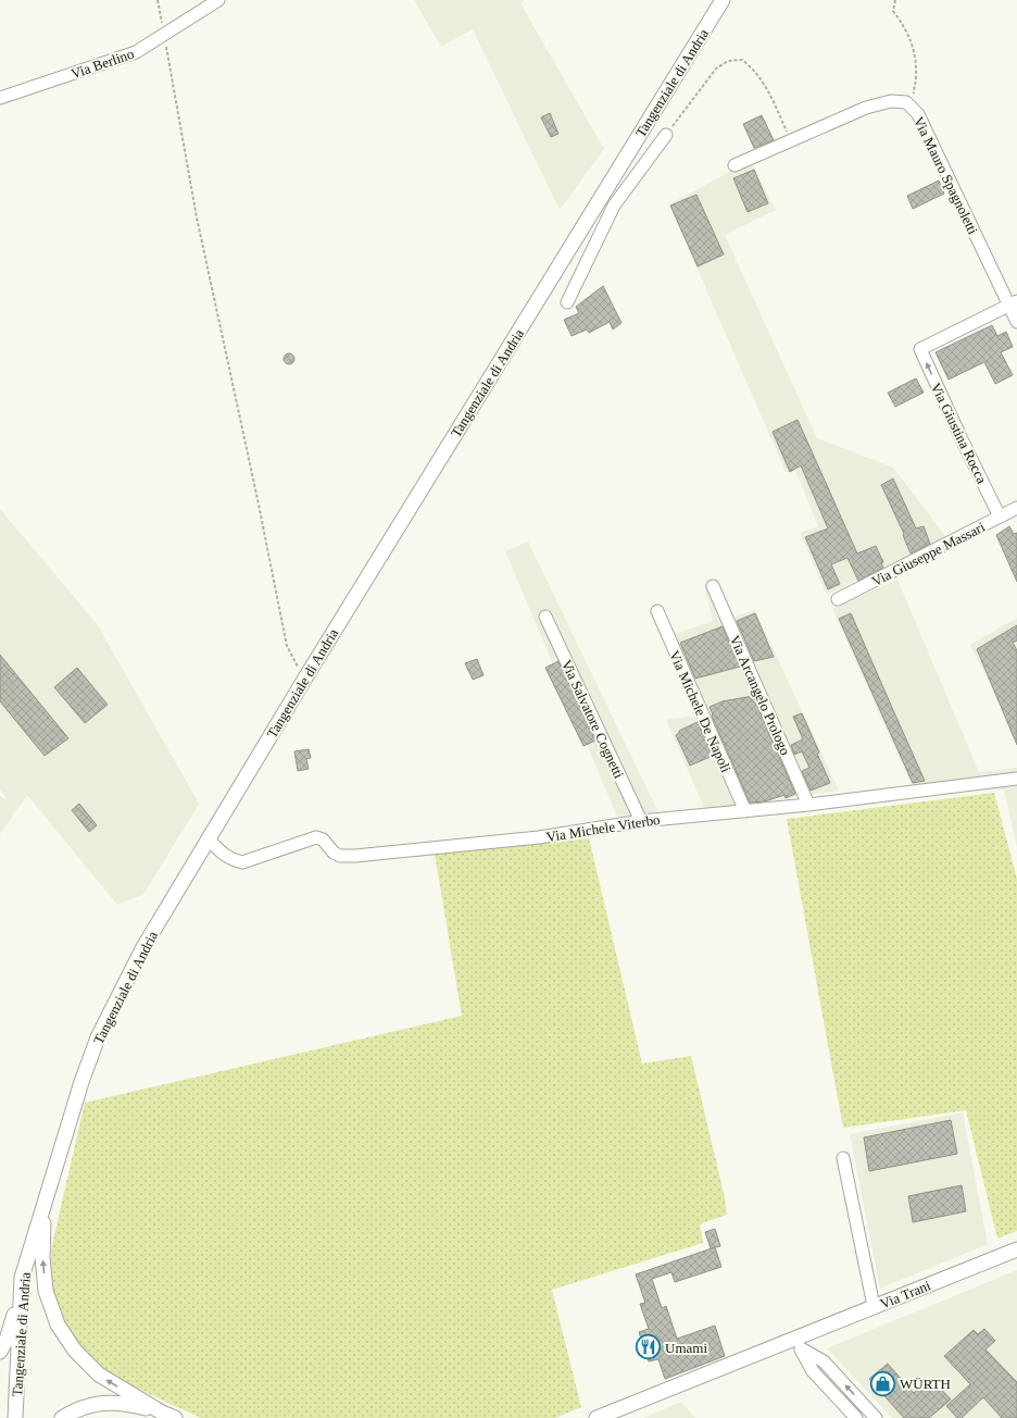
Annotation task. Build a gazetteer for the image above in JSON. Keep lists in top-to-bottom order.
{
  "streets": {
    "main road": ["Tangenziale di Andria", "Via Trani"],
    "street": [
      "Via Berlino",
      "Via Mauro Spagnoletti",
      "Via Giustina Rocca",
      "Via Giuseppe Massari",
      "Via Arcangelo Prologo",
      "Via Michele De Napoli",
      "Via Salvatore Cognetti",
      "Via Michele Viterbo"
    ]
  },
  "crossings": [
    ["Tangenziale di Andria", "Via Michele Viterbo"],
    ["Via Mauro Spagnoletti", "Via Giustina Rocca"],
    ["Via Giustina Rocca", "Via Giuseppe Massari"],
    ["Via Arcangelo Prologo", "Via Michele Viterbo"],
    ["Via Michele De Napoli", "Via Michele Viterbo"],
    ["Via Salvatore Cognetti", "Via Michele Viterbo"]
  ],
  "places": {
    "restaurant": ["Umami"],
    "shop": ["WÜRTH"]
  }
}
